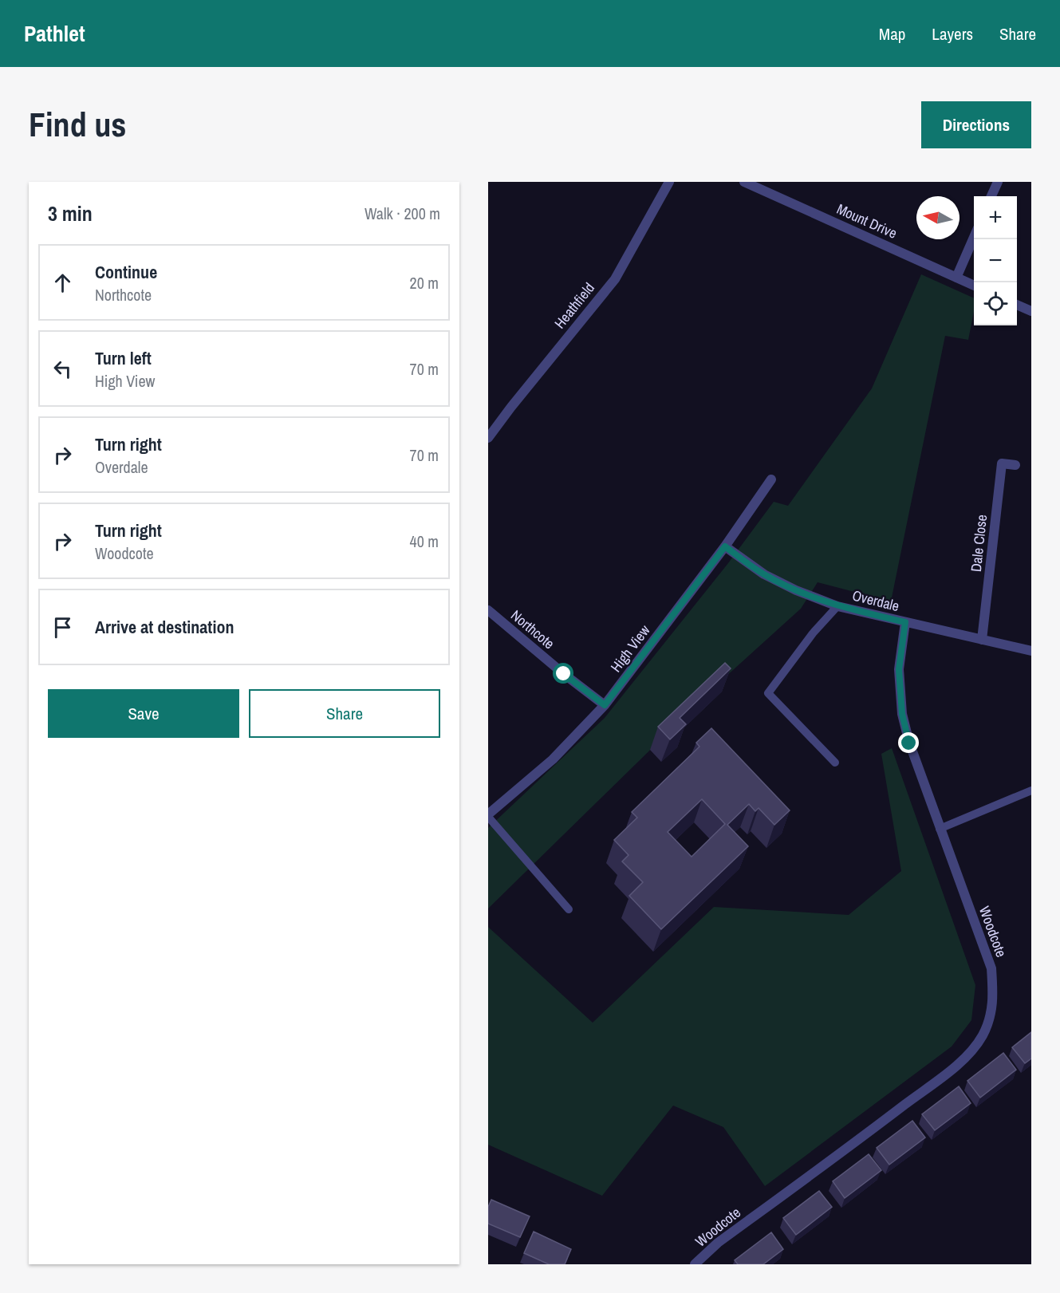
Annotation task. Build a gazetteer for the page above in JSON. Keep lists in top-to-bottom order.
{
  "streets": {
    "street": [
      "Mount Drive",
      "Heathfield",
      "Dale Close",
      "Overdale",
      "Northcote",
      "High View",
      "Woodcote"
    ]
  },
  "crossings": [
    ["Dale Close", "Overdale"],
    ["Overdale", "High View"],
    ["Overdale", "Woodcote"],
    ["Northcote", "High View"]
  ],
  "north": "left",
  "page": {
    "header": "Pathlet",
    "nav": ["Map", "Layers", "Share"],
    "buttons": [
      "Directions",
      ["Save", "Share"]
    ],
    "title": "Find us",
    "heading": ["3 min", "Walk · 200 m"],
    "map_buttons": ["+", "−"],
    "list": [
      ["Continue", "Northcote", "20 m"],
      ["Turn left", "High View", "70 m"],
      ["Turn right", "Overdale", "70 m"],
      ["Turn right", "Woodcote", "40 m"],
      "Arrive at destination"
    ]
  }
}
